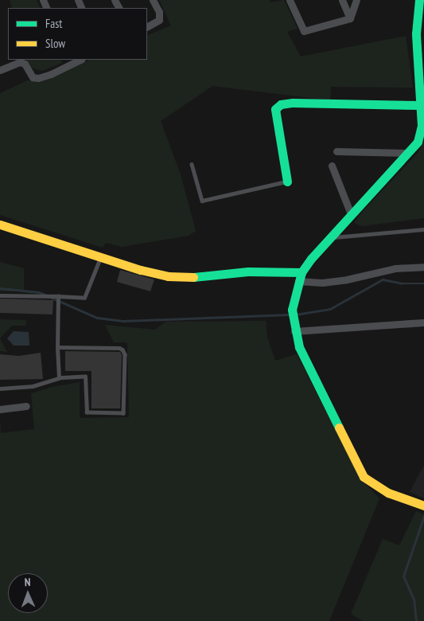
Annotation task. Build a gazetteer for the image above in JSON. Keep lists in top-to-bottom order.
{
  "legend": ["Fast", "Slow"],
  "north": "top"
}
